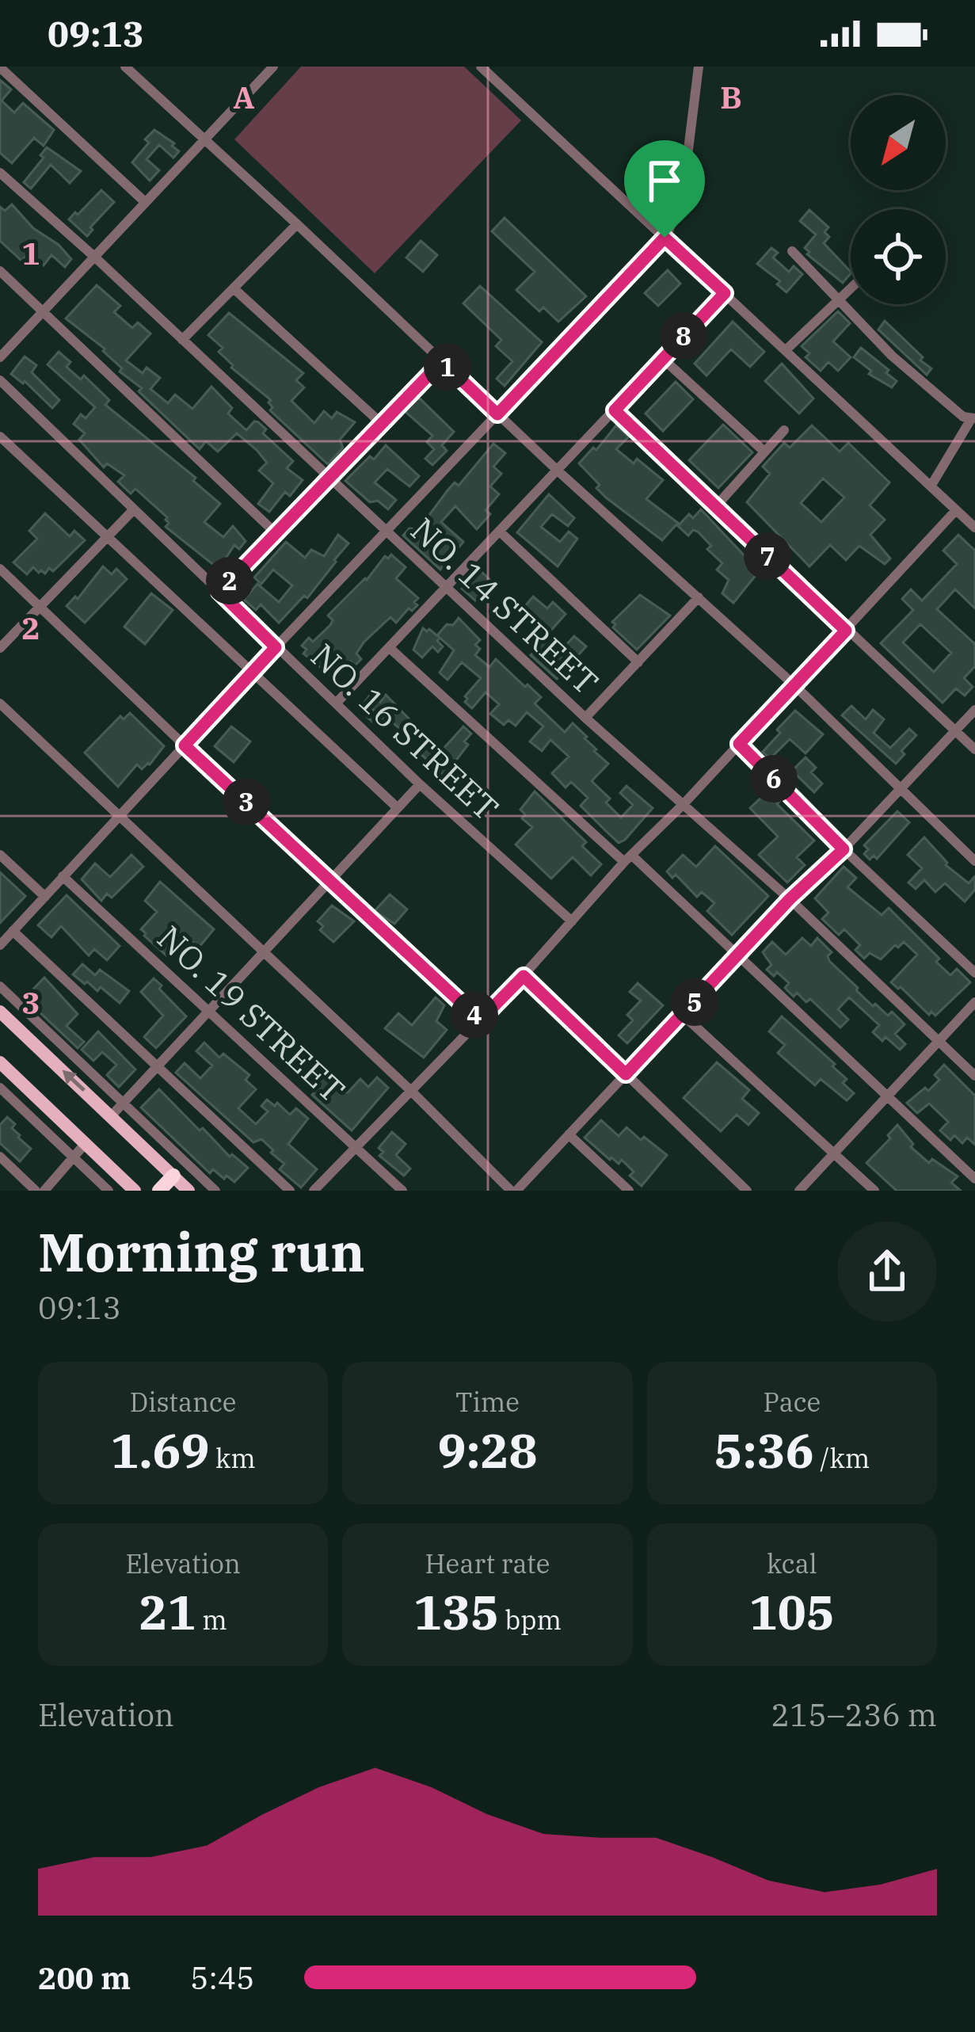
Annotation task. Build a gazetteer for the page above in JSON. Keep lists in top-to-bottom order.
{
  "streets": {
    "street": ["NO. 14 STREET", "NO. 16 STREET", "NO. 19 STREET"]
  },
  "north": "bottom left",
  "page": {
    "status": "09:13",
    "pins": [
      "8",
      "1",
      "7",
      "2",
      "6",
      "3",
      "5",
      "4"
    ],
    "heading": ["Morning run", "09:13"],
    "stats": [
      ["Distance", "1.69 km"],
      ["Time", "9:28"],
      ["Pace", "5:36 /km"],
      ["Elevation", "21 m"],
      ["Heart rate", "135 bpm"],
      ["kcal", "105"]
    ],
    "chart": ["Elevation", "215–236 m"],
    "list": [
      {
        "name": "200 m",
        "note": "5:45"
      }
    ]
  },
  "grid": {
    "columns": ["A", "B"],
    "rows": ["1", "2", "3"]
  }
}
